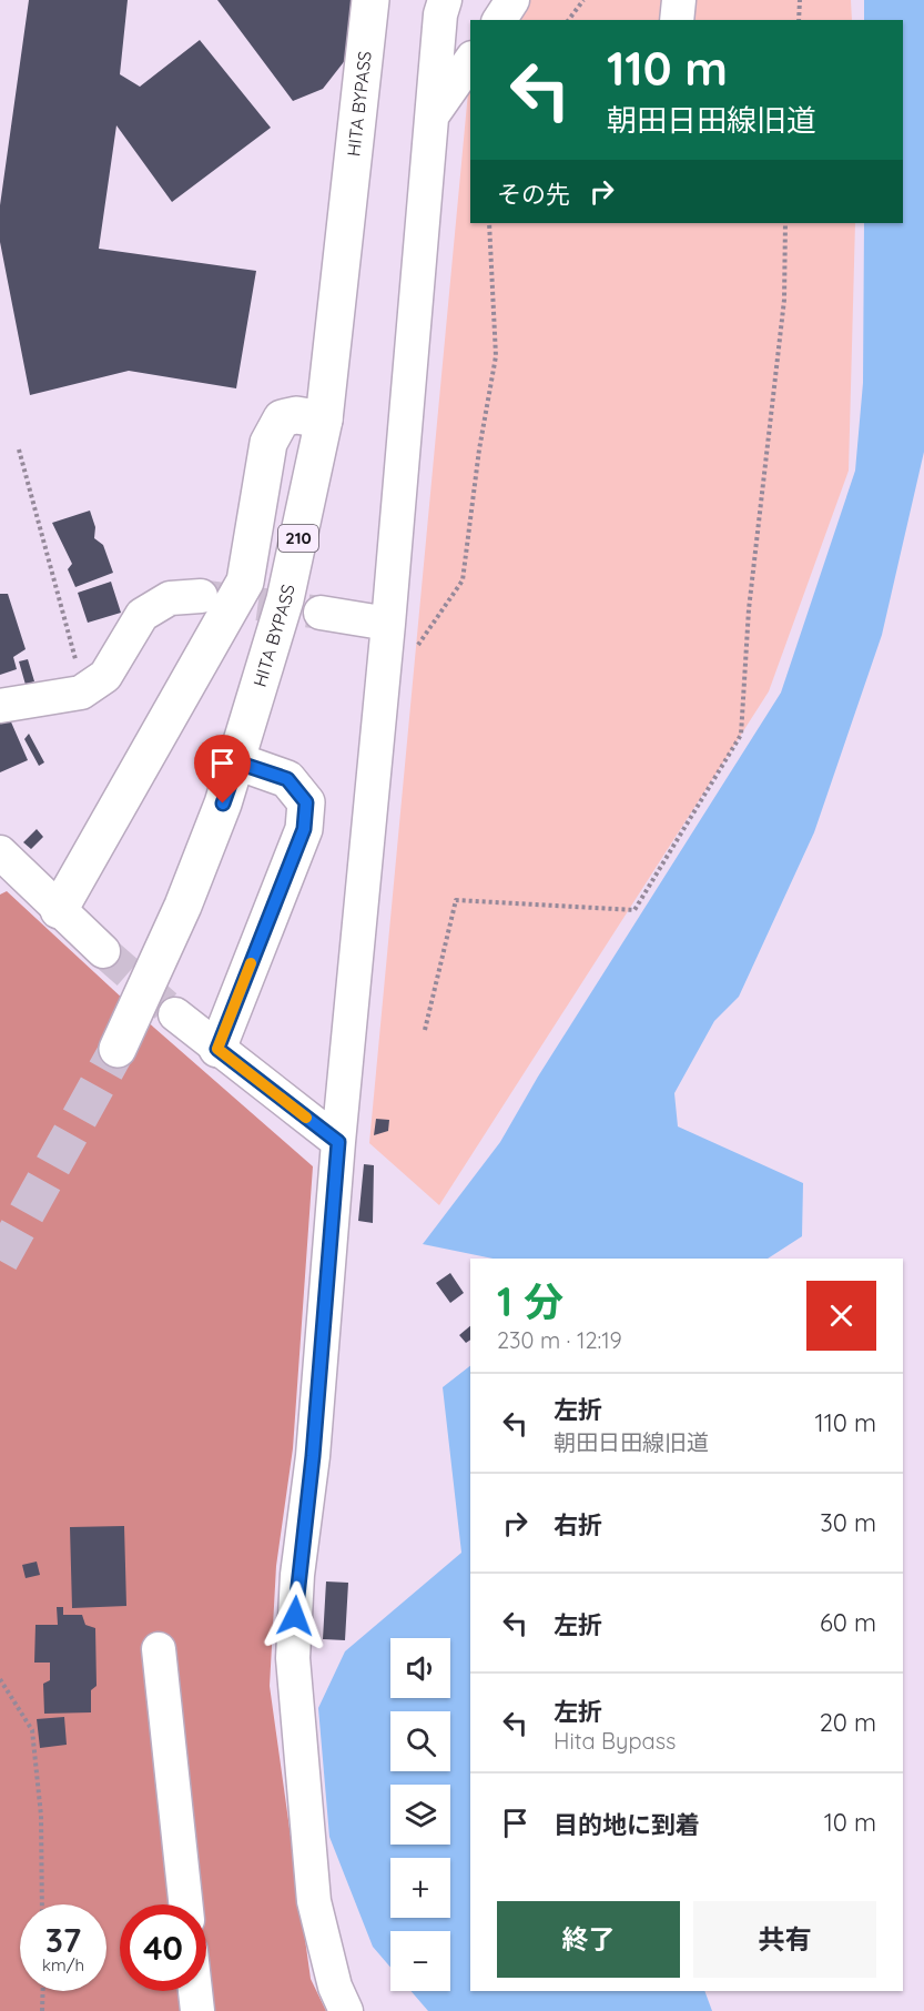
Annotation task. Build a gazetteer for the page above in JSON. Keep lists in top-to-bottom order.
{
  "streets": {
    "highway": ["HITA BYPASS", "210"]
  },
  "page": {
    "turn": ["110 m", "朝田日田線旧道"],
    "then": "その先",
    "heading": ["1 分", "230 m · 12:19"],
    "list": [
      {
        "name": "左折",
        "note": "朝田日田線旧道",
        "value": "110 m"
      },
      {
        "name": "右折",
        "value": "30 m"
      },
      {
        "name": "左折",
        "value": "60 m"
      },
      {
        "name": "左折",
        "note": "Hita Bypass",
        "value": "20 m"
      },
      {
        "name": "目的地に到着",
        "value": "10 m"
      }
    ],
    "map_buttons": ["+", "−"],
    "buttons": ["終了", "共有"],
    "speed": "37 km/h",
    "limit": "40"
  }
}
